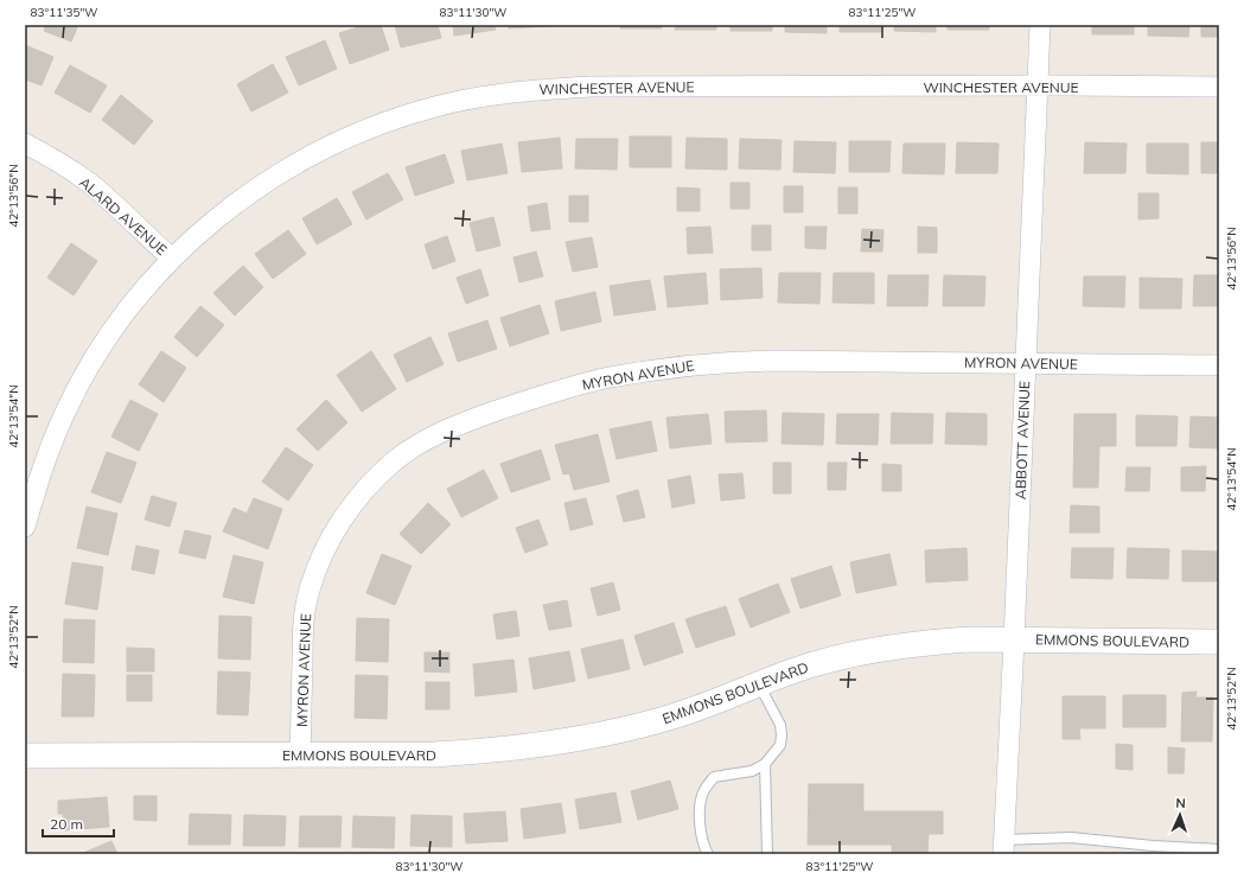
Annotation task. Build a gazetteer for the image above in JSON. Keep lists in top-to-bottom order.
{
  "streets": {
    "street": [
      "WINCHESTER AVENUE",
      "ALARD AVENUE",
      "MYRON AVENUE",
      "ABBOTT AVENUE",
      "EMMONS BOULEVARD"
    ]
  },
  "crossings": [
    ["WINCHESTER AVENUE", "ALARD AVENUE"],
    ["WINCHESTER AVENUE", "ABBOTT AVENUE"],
    ["MYRON AVENUE", "ABBOTT AVENUE"],
    ["MYRON AVENUE", "EMMONS BOULEVARD"],
    ["ABBOTT AVENUE", "EMMONS BOULEVARD"]
  ],
  "scale_bar": "20 m",
  "north": "top",
  "coordinates": [
    "83°11'35\"W",
    "83°11'30\"W",
    "83°11'25\"W",
    "42°13'56\"N",
    "42°13'54\"N",
    "42°13'52\"N"
  ]
}
